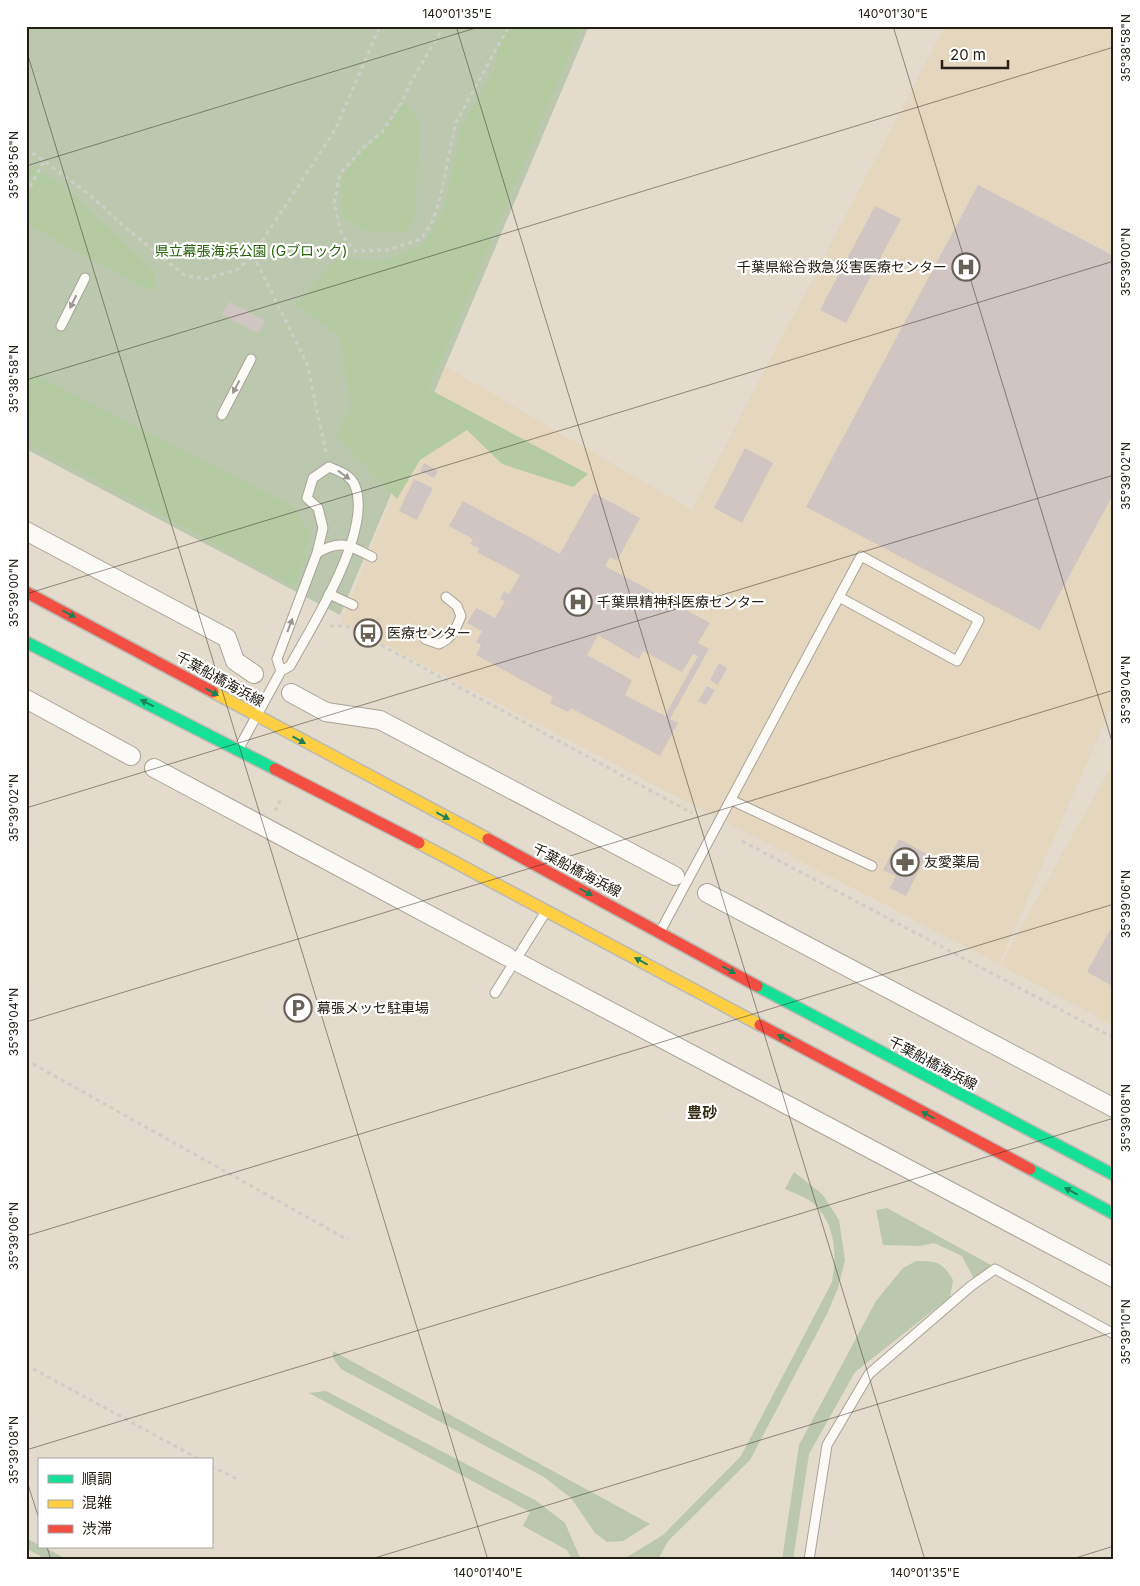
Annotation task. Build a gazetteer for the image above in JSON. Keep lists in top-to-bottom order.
{
  "streets": {
    "main road": ["千葉船橋海浜線"]
  },
  "districts": ["豊砂"],
  "parks": ["県立幕張海浜公園 (Gブロック)"],
  "places": {
    "hospital": ["千葉県総合救急災害医療センター", "千葉県精神科医療センター"],
    "bus stop": ["医療センター"],
    "pharmacy": ["友愛薬局"],
    "parking": ["幕張メッセ駐車場"]
  },
  "legend": ["順調", "混雑", "渋滞"],
  "scale_bar": "20 m",
  "coordinates": [
    "140°01'35\"E",
    "140°01'30\"E",
    "35°38'58\"N",
    "35°38'56\"N",
    "35°39'00\"N",
    "35°39'02\"N",
    "35°39'04\"N",
    "35°39'06\"N",
    "35°39'08\"N",
    "35°39'10\"N",
    "140°01'40\"E"
  ]
}
